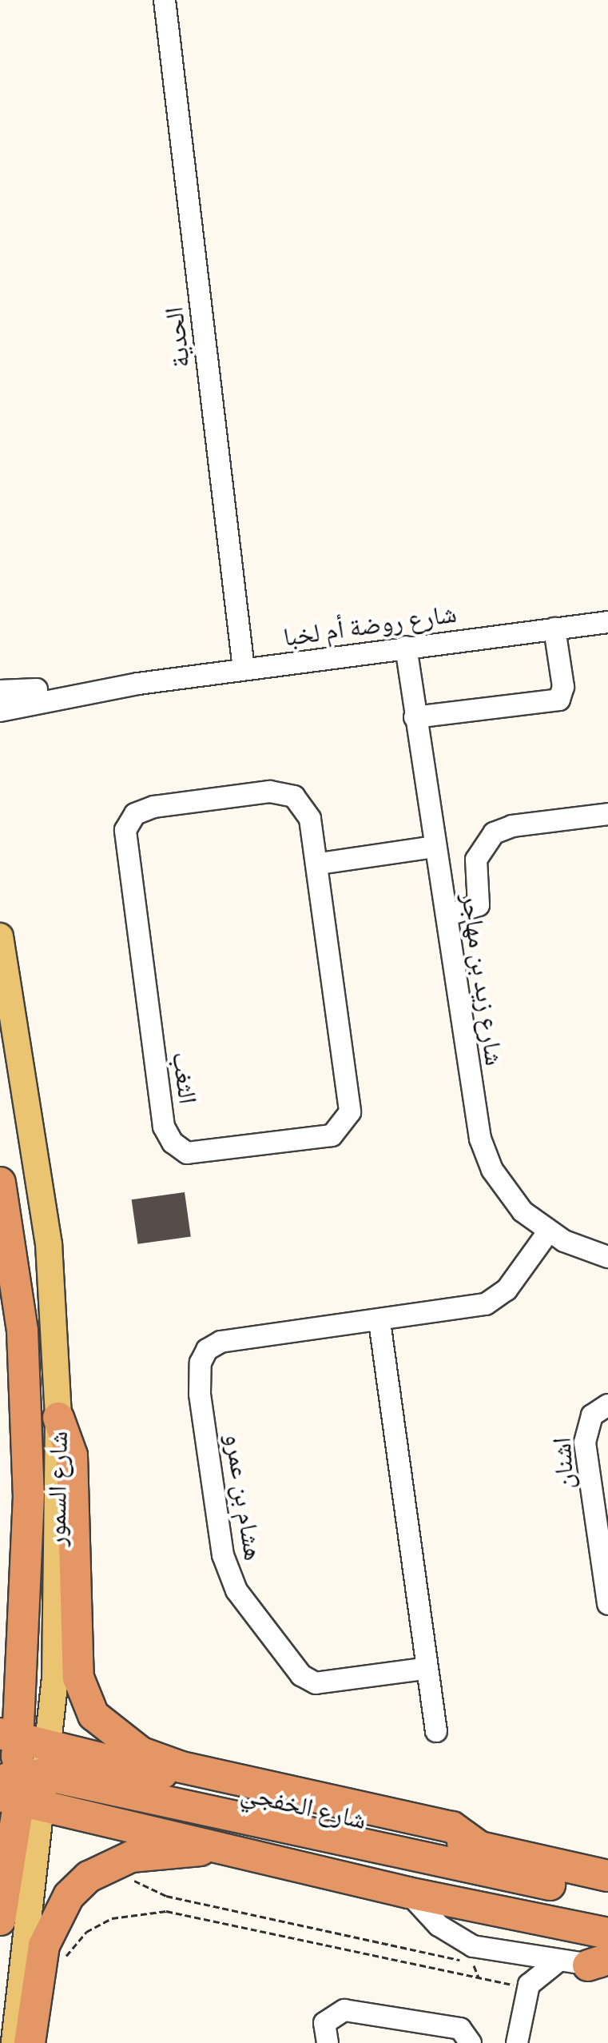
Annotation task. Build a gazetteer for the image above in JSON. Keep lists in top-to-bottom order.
{
  "streets": {
    "highway": ["شارع الخفجي"],
    "main road": ["شارع السمور"],
    "street": [
      "الحدية",
      "شارع روضة أم لخبا",
      "شارع زيد بن مهاجر",
      "الثغب",
      "اشنان",
      "هشام بن عمرو"
    ]
  },
  "crossings": [
    ["الحدية", "شارع روضة أم لخبا"],
    ["شارع روضة أم لخبا", "شارع زيد بن مهاجر"],
    ["شارع زيد بن مهاجر", "هشام بن عمرو"],
    ["شارع السمور", "شارع الخفجي"]
  ]
}
